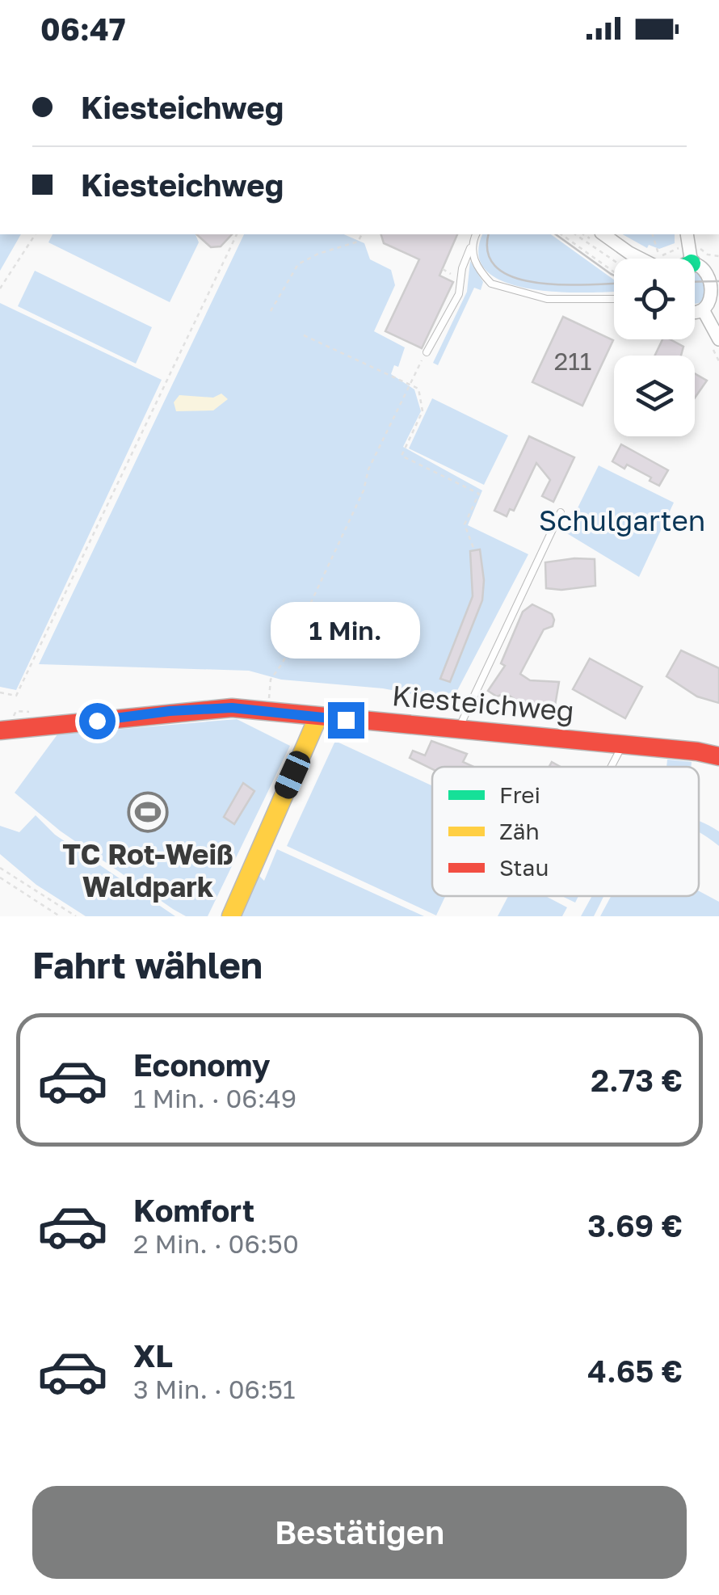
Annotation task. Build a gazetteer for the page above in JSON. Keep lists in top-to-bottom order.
{
  "streets": {
    "street": ["Kiesteichweg"]
  },
  "parks": ["Schulgarten"],
  "places": {
    "sports": ["TC Rot-Weiß Waldpark"]
  },
  "house_numbers": ["211"],
  "legend": ["Frei", "Zäh", "Stau"],
  "page": {
    "status": "06:47",
    "banner": ["Kiesteichweg", "Kiesteichweg"],
    "bubble": "1 Min.",
    "heading": "Fahrt wählen",
    "list": [
      {
        "name": "Economy",
        "note": "1 Min. · 06:49",
        "value": "2.73 €"
      },
      {
        "name": "Komfort",
        "note": "2 Min. · 06:50",
        "value": "3.69 €"
      },
      {
        "name": "XL",
        "note": "3 Min. · 06:51",
        "value": "4.65 €"
      }
    ],
    "buttons": "Bestätigen"
  }
}
